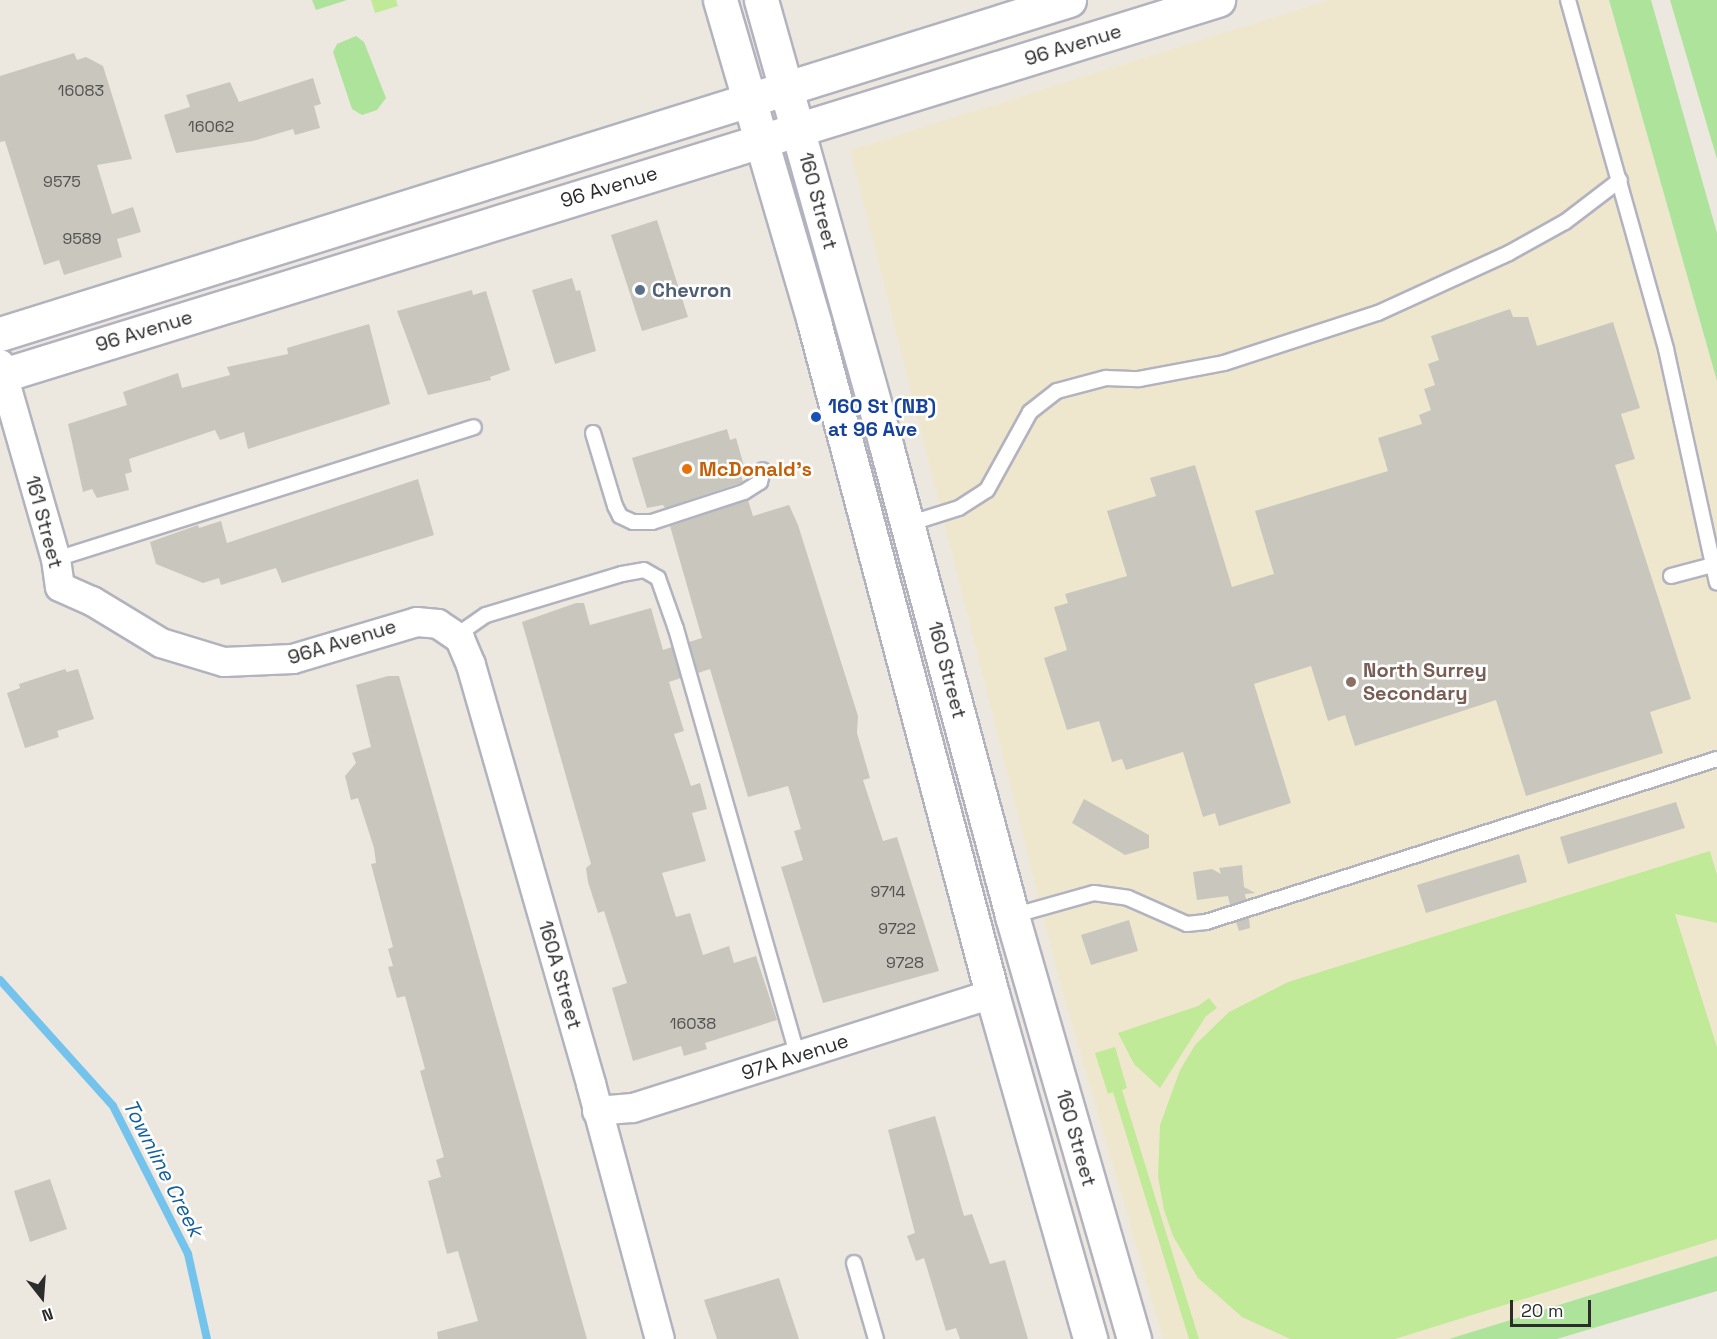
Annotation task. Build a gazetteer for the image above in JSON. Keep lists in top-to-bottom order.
{
  "streets": {
    "main road": ["96 Avenue", "160 Street"],
    "street": [
      "161 Street",
      "96A Avenue",
      "160A Street",
      "97A Avenue"
    ]
  },
  "crossings": [
    ["96 Avenue", "160 Street"],
    ["96 Avenue", "161 Street"],
    ["160 Street", "97A Avenue"],
    ["161 Street", "96A Avenue"],
    ["96A Avenue", "160A Street"],
    ["160A Street", "97A Avenue"]
  ],
  "water": ["Townline Creek"],
  "places": [
    "Chevron",
    "160 St (NB) at 96 Ave",
    "McDonald's",
    "North Surrey Secondary"
  ],
  "house_numbers": [
    "16083",
    "16062",
    "9575",
    "9589",
    "9714",
    "9722",
    "9728",
    "16038"
  ],
  "scale_bar": "20 m",
  "north": "bottom"
}
